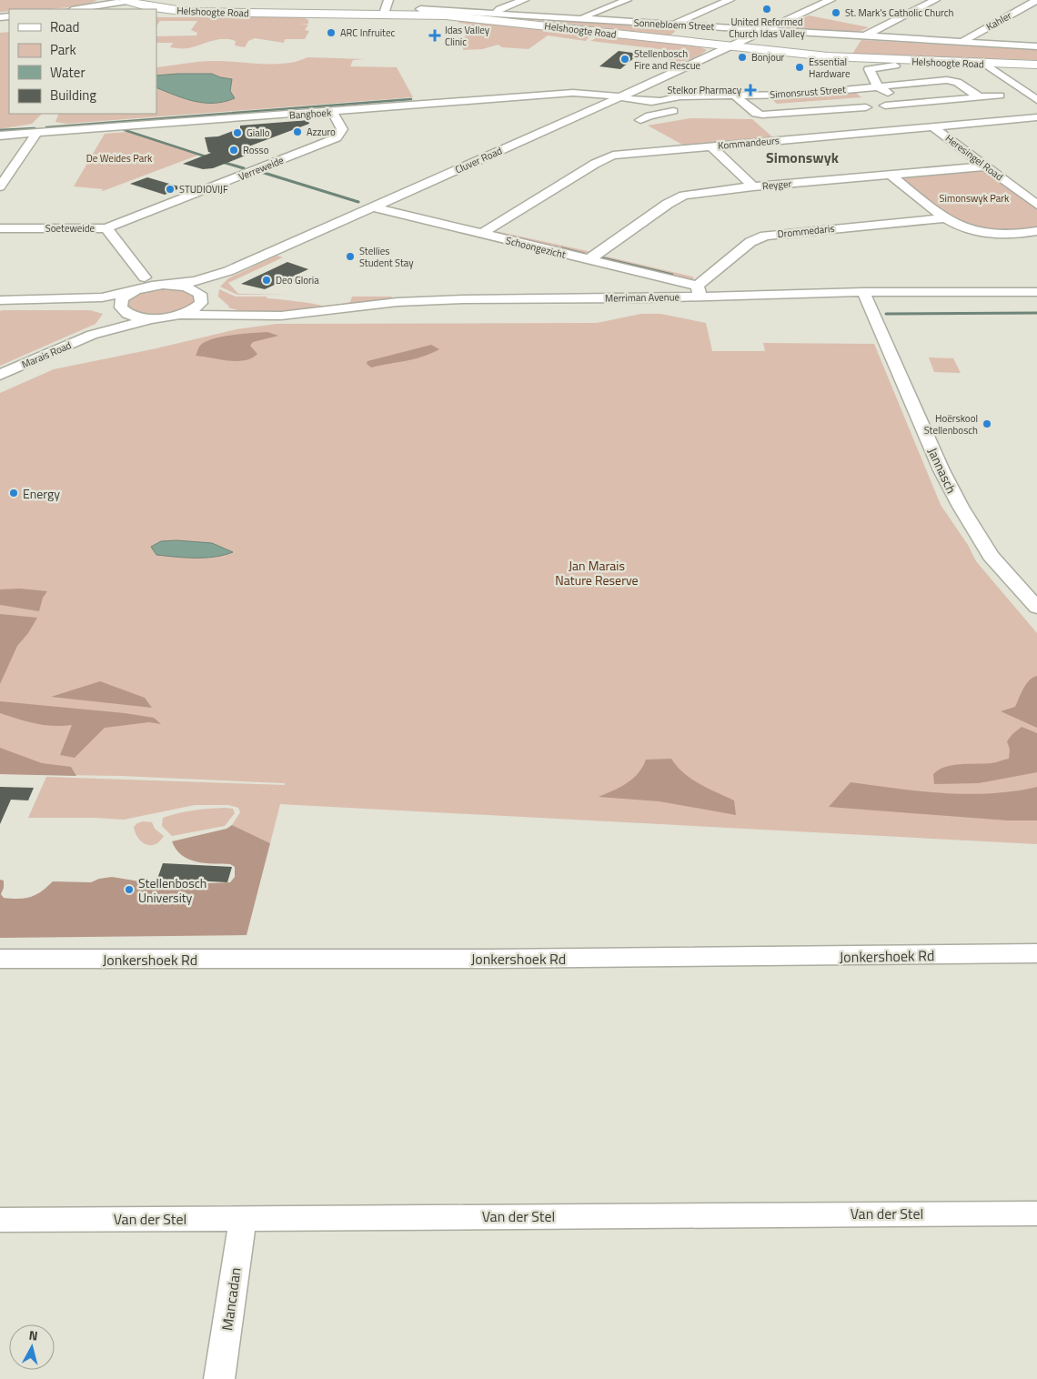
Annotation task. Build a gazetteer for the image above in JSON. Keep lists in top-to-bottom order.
{
  "streets": {
    "main road": ["Helshoogte Road"],
    "street": [
      "Kahler",
      "Sonnebloem Street",
      "Simonsrust Street",
      "Banghoek",
      "Kommandeurs",
      "Heresingel Road",
      "Cluver Road",
      "Verreweide",
      "Reyger",
      "Soeteweide",
      "Drommedaris",
      "Schoongezicht",
      "Merriman Avenue",
      "Marais Road",
      "Jannasch",
      "Jonkershoek Rd",
      "Van der Stel",
      "Mancadan"
    ]
  },
  "crossings": [
    ["Helshoogte Road", "Cluver Road"],
    ["Kahler", "Sonnebloem Street"],
    ["Sonnebloem Street", "Cluver Road"],
    ["Simonsrust Street", "Banghoek"],
    ["Simonsrust Street", "Cluver Road"],
    ["Banghoek", "Cluver Road"],
    ["Banghoek", "Verreweide"],
    ["Kommandeurs", "Heresingel Road"],
    ["Kommandeurs", "Schoongezicht"],
    ["Heresingel Road", "Reyger"],
    ["Cluver Road", "Schoongezicht"],
    ["Cluver Road", "Merriman Avenue"],
    ["Cluver Road", "Marais Road"],
    ["Verreweide", "Soeteweide"],
    ["Reyger", "Schoongezicht"],
    ["Drommedaris", "Schoongezicht"],
    ["Drommedaris", "Merriman Avenue"],
    ["Schoongezicht", "Merriman Avenue"],
    ["Merriman Avenue", "Jannasch"],
    ["Van der Stel", "Mancadan"]
  ],
  "districts": ["Simonswyk"],
  "parks": ["De Weides Park", "Simonswyk Park", "Jan Marais Nature Reserve"],
  "places": {
    "other": [
      "United Reformed Church Idas Valley",
      "St. Mark's Catholic Church",
      "ARC Infruitec",
      "Bonjour",
      "Stellenbosch Fire and Rescue",
      "Essential Hardware",
      "Azzuro",
      "Giallo",
      "Rosso",
      "STUDIOVIJF",
      "Stellies Student Stay",
      "Deo Gloria",
      "Hoërskool Stellenbosch",
      "Energy",
      "Stellenbosch University"
    ],
    "health": ["Idas Valley Clinic", "Stelkor Pharmacy"]
  },
  "legend": [
    "Road",
    "Park",
    "Water",
    "Building"
  ],
  "north": "top"
}
